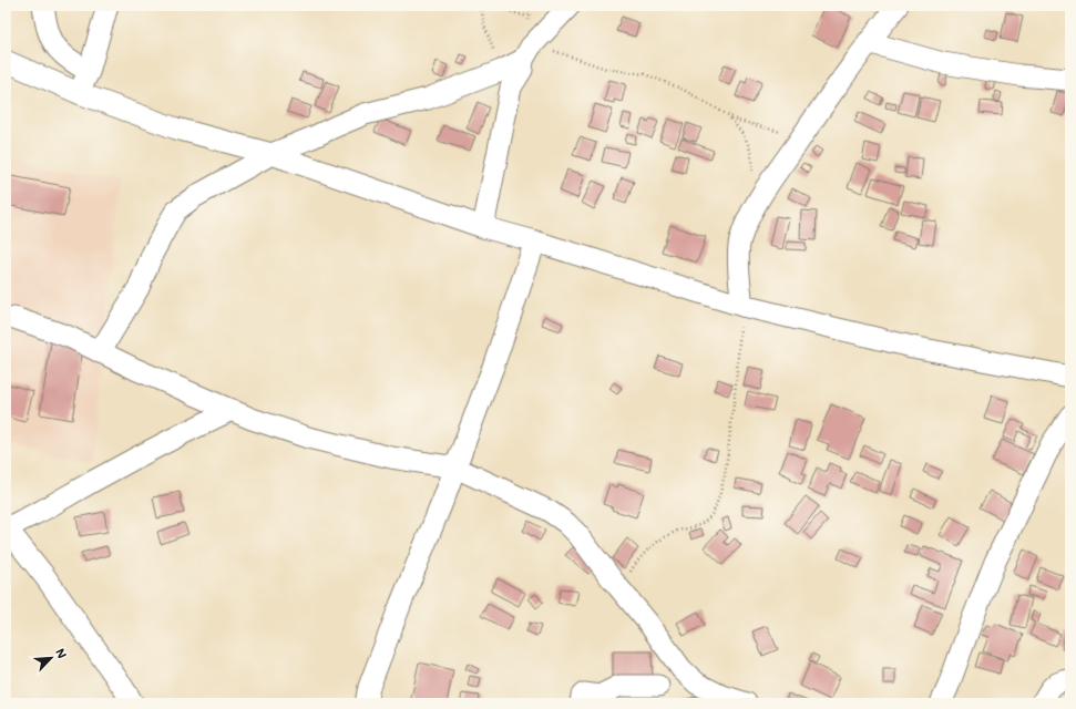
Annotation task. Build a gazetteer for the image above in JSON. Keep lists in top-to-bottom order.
{
  "north": "top right"
}
